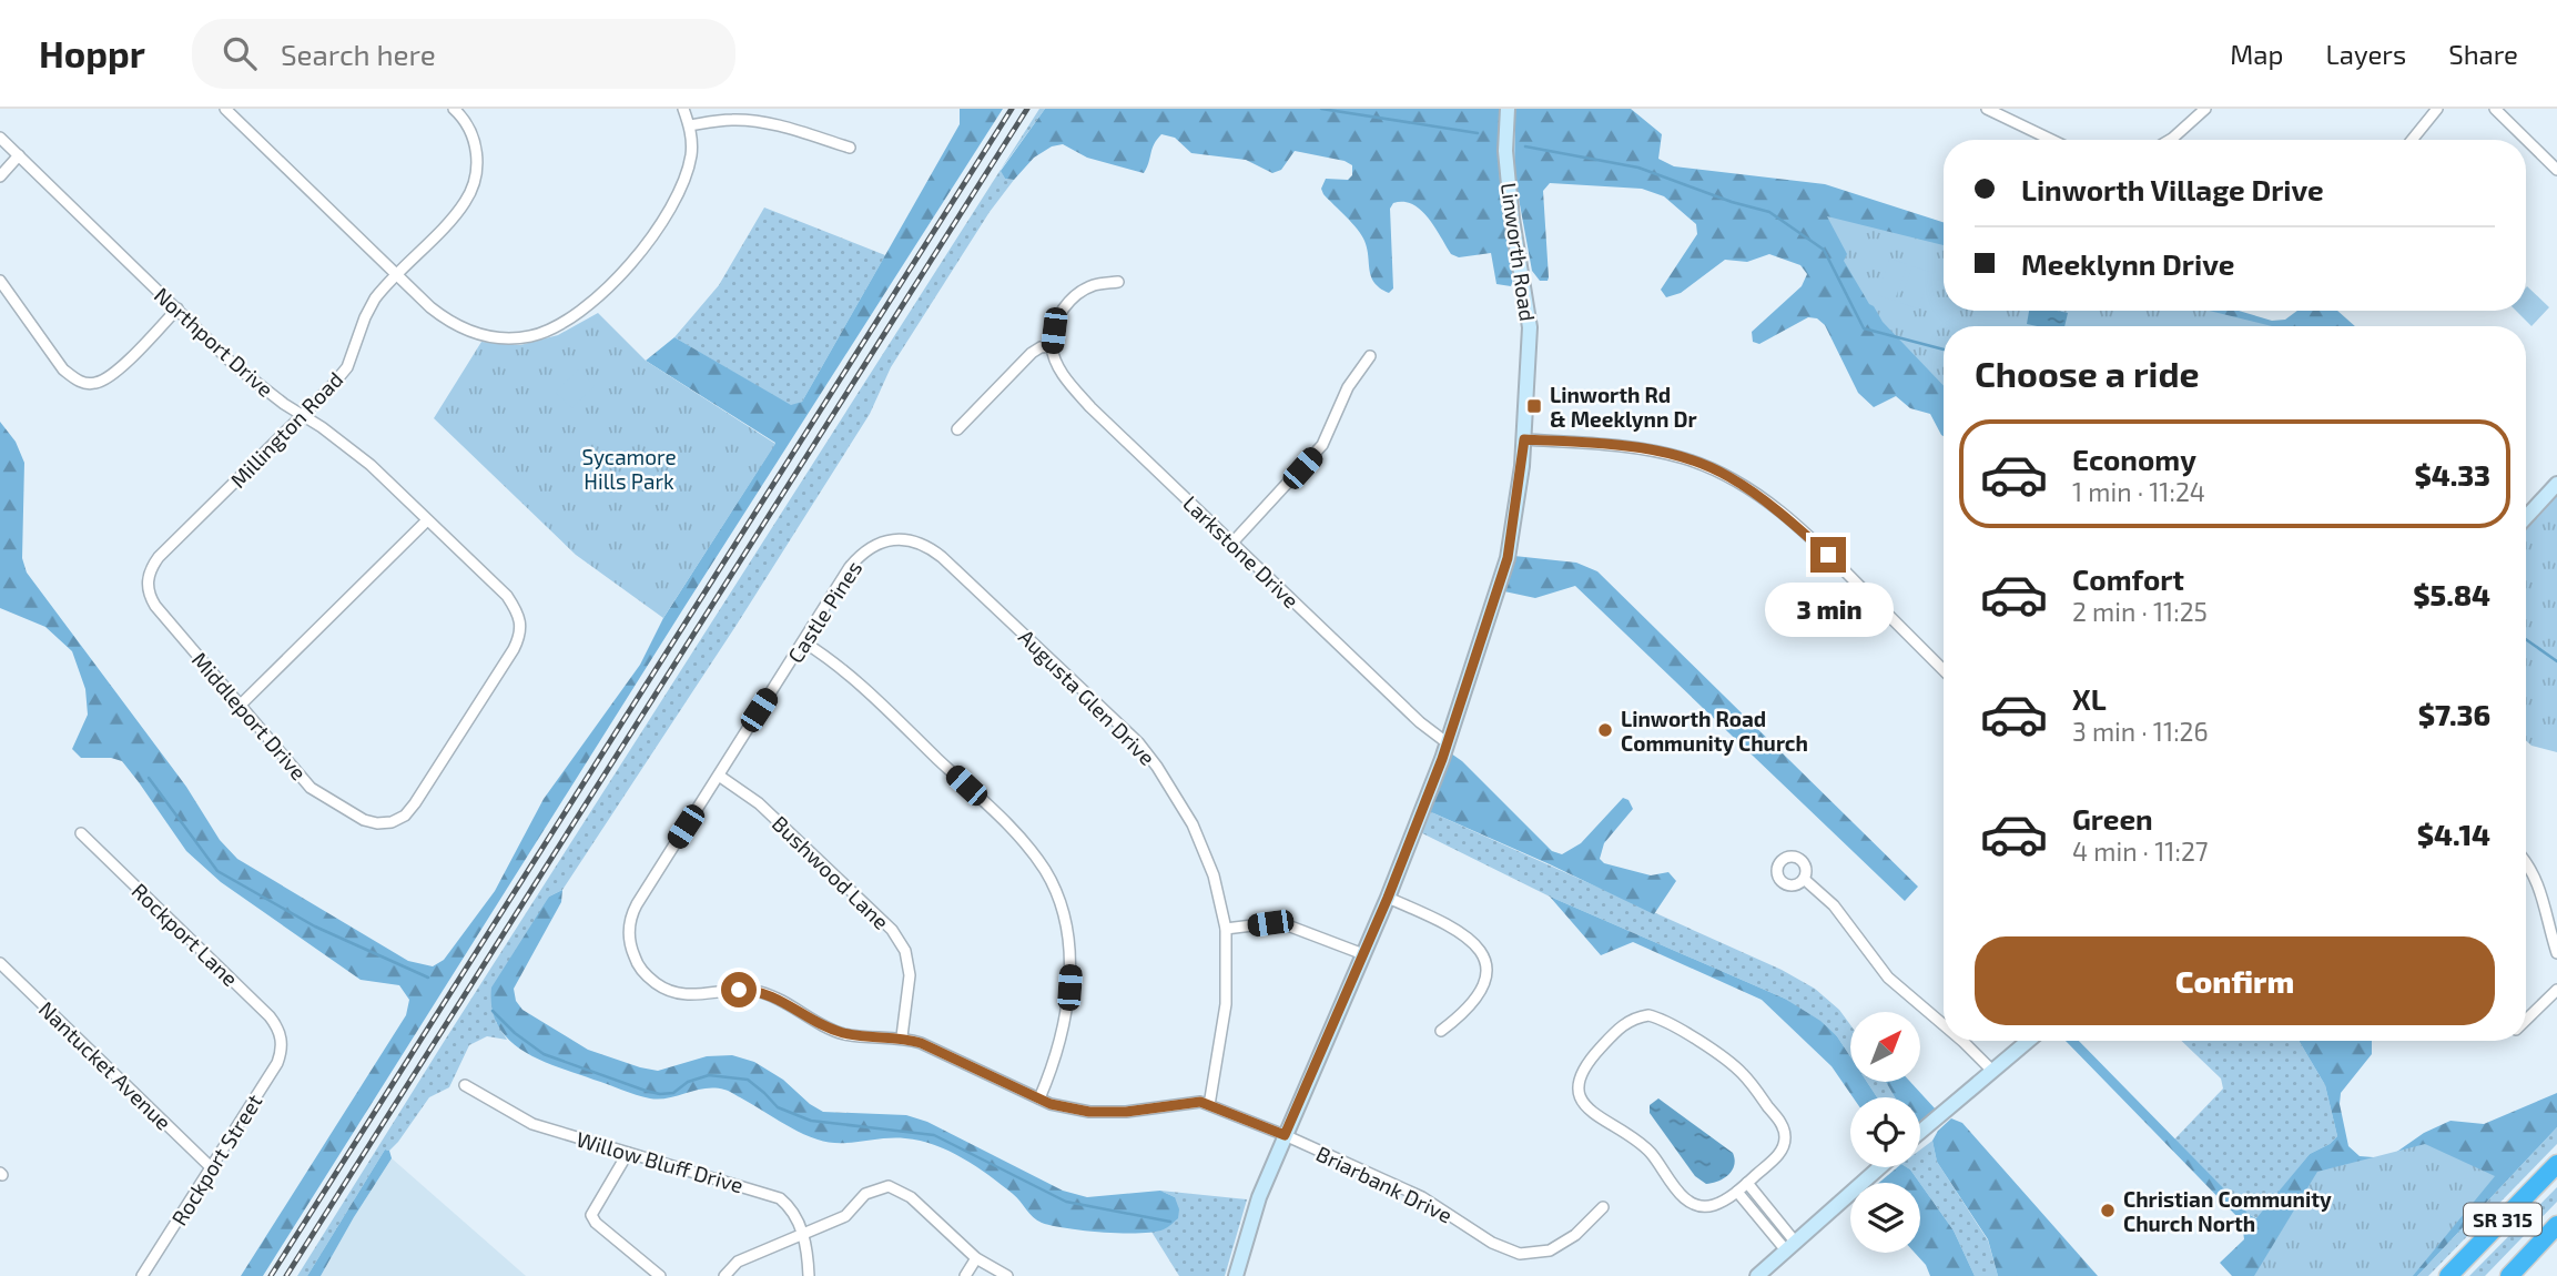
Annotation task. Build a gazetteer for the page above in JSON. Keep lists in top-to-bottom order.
{
  "streets": {
    "highway": ["SR 315"],
    "main road": ["Linworth Road"],
    "street": [
      "Northport Drive",
      "Millington Road",
      "Larkstone Drive",
      "Castle Pines",
      "Augusta Glen Drive",
      "Middleport Drive",
      "Bushwood Lane",
      "Rockport Lane",
      "Nantucket Avenue",
      "Rockport Street",
      "Willow Bluff Drive",
      "Briarbank Drive"
    ]
  },
  "crossings": [
    ["Linworth Road", "Larkstone Drive"],
    ["Linworth Road", "Briarbank Drive"],
    ["Northport Drive", "Millington Road"],
    ["Northport Drive", "Middleport Drive"],
    ["Millington Road", "Middleport Drive"],
    ["Castle Pines", "Augusta Glen Drive"],
    ["Castle Pines", "Bushwood Lane"],
    ["Augusta Glen Drive", "Briarbank Drive"],
    ["Rockport Lane", "Rockport Street"],
    ["Nantucket Avenue", "Rockport Street"]
  ],
  "parks": ["Sycamore Hills Park"],
  "places": {
    "transit": ["Linworth Rd & Meeklynn Dr"],
    "other": ["Linworth Road Community Church", "Christian Community Church North"]
  },
  "north": "top right",
  "page": {
    "header": "Hoppr",
    "search": "Search here",
    "nav": ["Map", "Layers", "Share"],
    "banner": ["Linworth Village Drive", "Meeklynn Drive"],
    "heading": "Choose a ride",
    "list": [
      {
        "name": "Economy",
        "note": "1 min · 11:24",
        "value": "$4.33"
      },
      {
        "name": "Comfort",
        "note": "2 min · 11:25",
        "value": "$5.84"
      },
      {
        "name": "XL",
        "note": "3 min · 11:26",
        "value": "$7.36"
      },
      {
        "name": "Green",
        "note": "4 min · 11:27",
        "value": "$4.14"
      }
    ],
    "bubble": "3 min",
    "buttons": "Confirm"
  }
}
